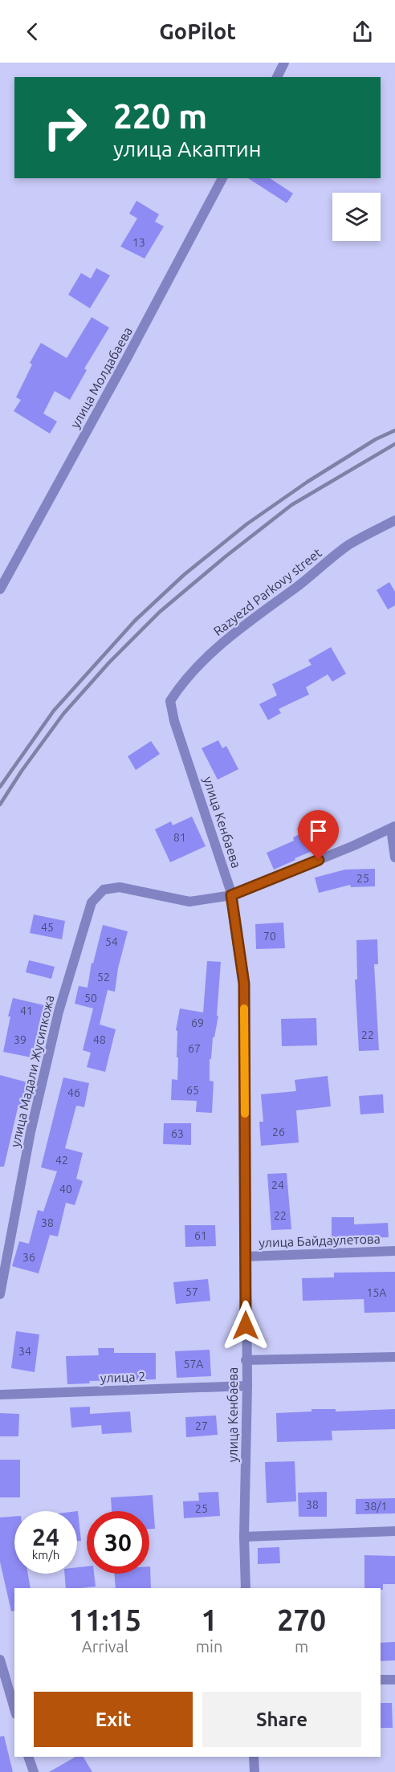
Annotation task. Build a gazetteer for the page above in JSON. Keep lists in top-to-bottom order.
{
  "streets": {
    "street": [
      "улица Молдабаева",
      "Razyezd Parkovy street",
      "улица Кенбаева",
      "улица Мадали Жусипкожа",
      "улица Байдаулетова",
      "улица 2"
    ]
  },
  "crossings": [
    ["Razyezd Parkovy street", "улица Кенбаева"],
    ["улица Кенбаева", "улица Мадали Жусипкожа"],
    ["улица Кенбаева", "улица Байдаулетова"],
    ["улица Кенбаева", "улица 2"]
  ],
  "house_numbers": [
    "13",
    "81",
    "25",
    "45",
    "70",
    "54",
    "52",
    "50",
    "41",
    "69",
    "22",
    "39",
    "48",
    "67",
    "65",
    "46",
    "26",
    "63",
    "42",
    "24",
    "40",
    "22",
    "38",
    "61",
    "36",
    "57",
    "15А",
    "34",
    "57А",
    "27",
    "38",
    "38/1",
    "25"
  ],
  "page": {
    "header": "GoPilot",
    "turn": ["220 m", "улица Акаптин"],
    "speed": "24 km/h",
    "limit": "30",
    "eta": [
      "11:15",
      "Arrival",
      "1",
      "min",
      "270",
      "m"
    ],
    "buttons": ["Exit", "Share"]
  }
}
